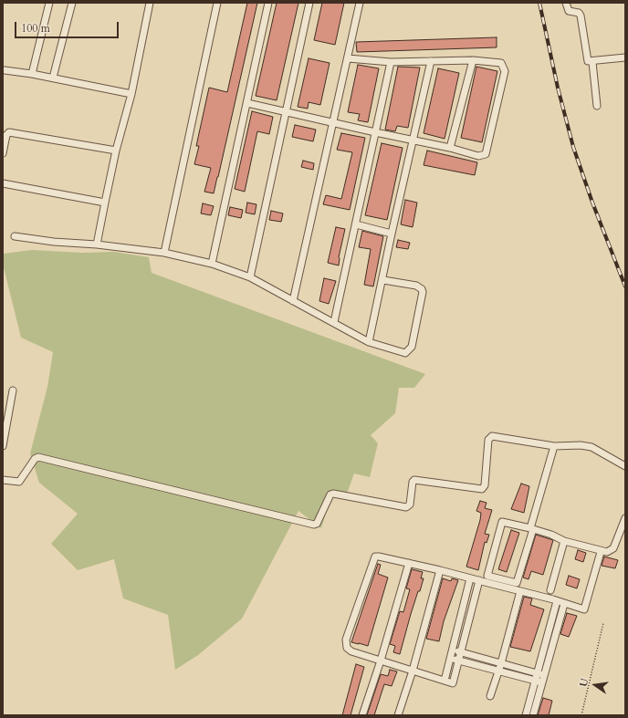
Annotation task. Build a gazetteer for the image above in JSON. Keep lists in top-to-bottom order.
{
  "scale_bar": "100 m",
  "north": "left"
}
